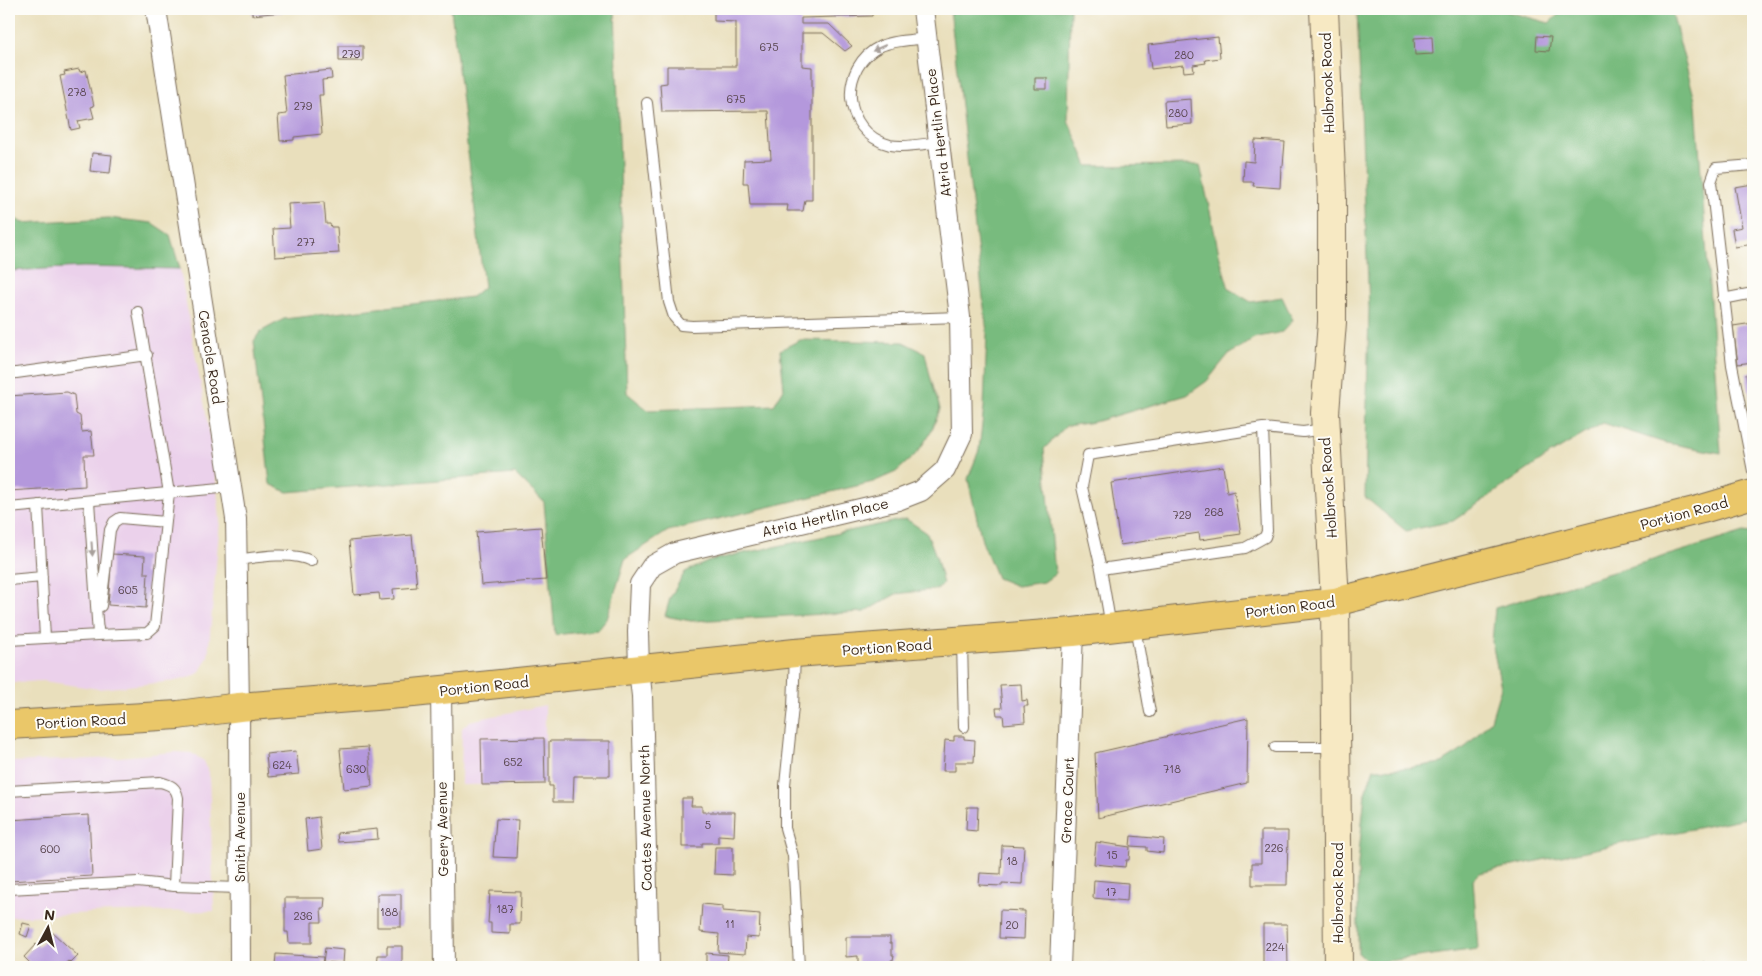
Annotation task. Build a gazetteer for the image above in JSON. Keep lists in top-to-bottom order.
{
  "streets": {
    "main road": ["Portion Road"],
    "street": [
      "Holbrook Road",
      "Atria Hertlin Place",
      "Cenacle Road",
      "Grace Court",
      "Coates Avenue North",
      "Geery Avenue",
      "Smith Avenue"
    ]
  },
  "crossings": [
    ["Holbrook Road", "Portion Road"],
    ["Atria Hertlin Place", "Portion Road"],
    ["Atria Hertlin Place", "Coates Avenue North"],
    ["Cenacle Road", "Portion Road"],
    ["Cenacle Road", "Smith Avenue"],
    ["Portion Road", "Grace Court"],
    ["Portion Road", "Coates Avenue North"],
    ["Portion Road", "Geery Avenue"],
    ["Portion Road", "Smith Avenue"]
  ],
  "house_numbers": [
    "675",
    "279",
    "280",
    "278",
    "675",
    "279",
    "280",
    "277",
    "268",
    "729",
    "605",
    "652",
    "624",
    "630",
    "718",
    "5",
    "226",
    "600",
    "15",
    "18",
    "17",
    "187",
    "188",
    "236",
    "11",
    "20",
    "224"
  ],
  "north": "top"
}
